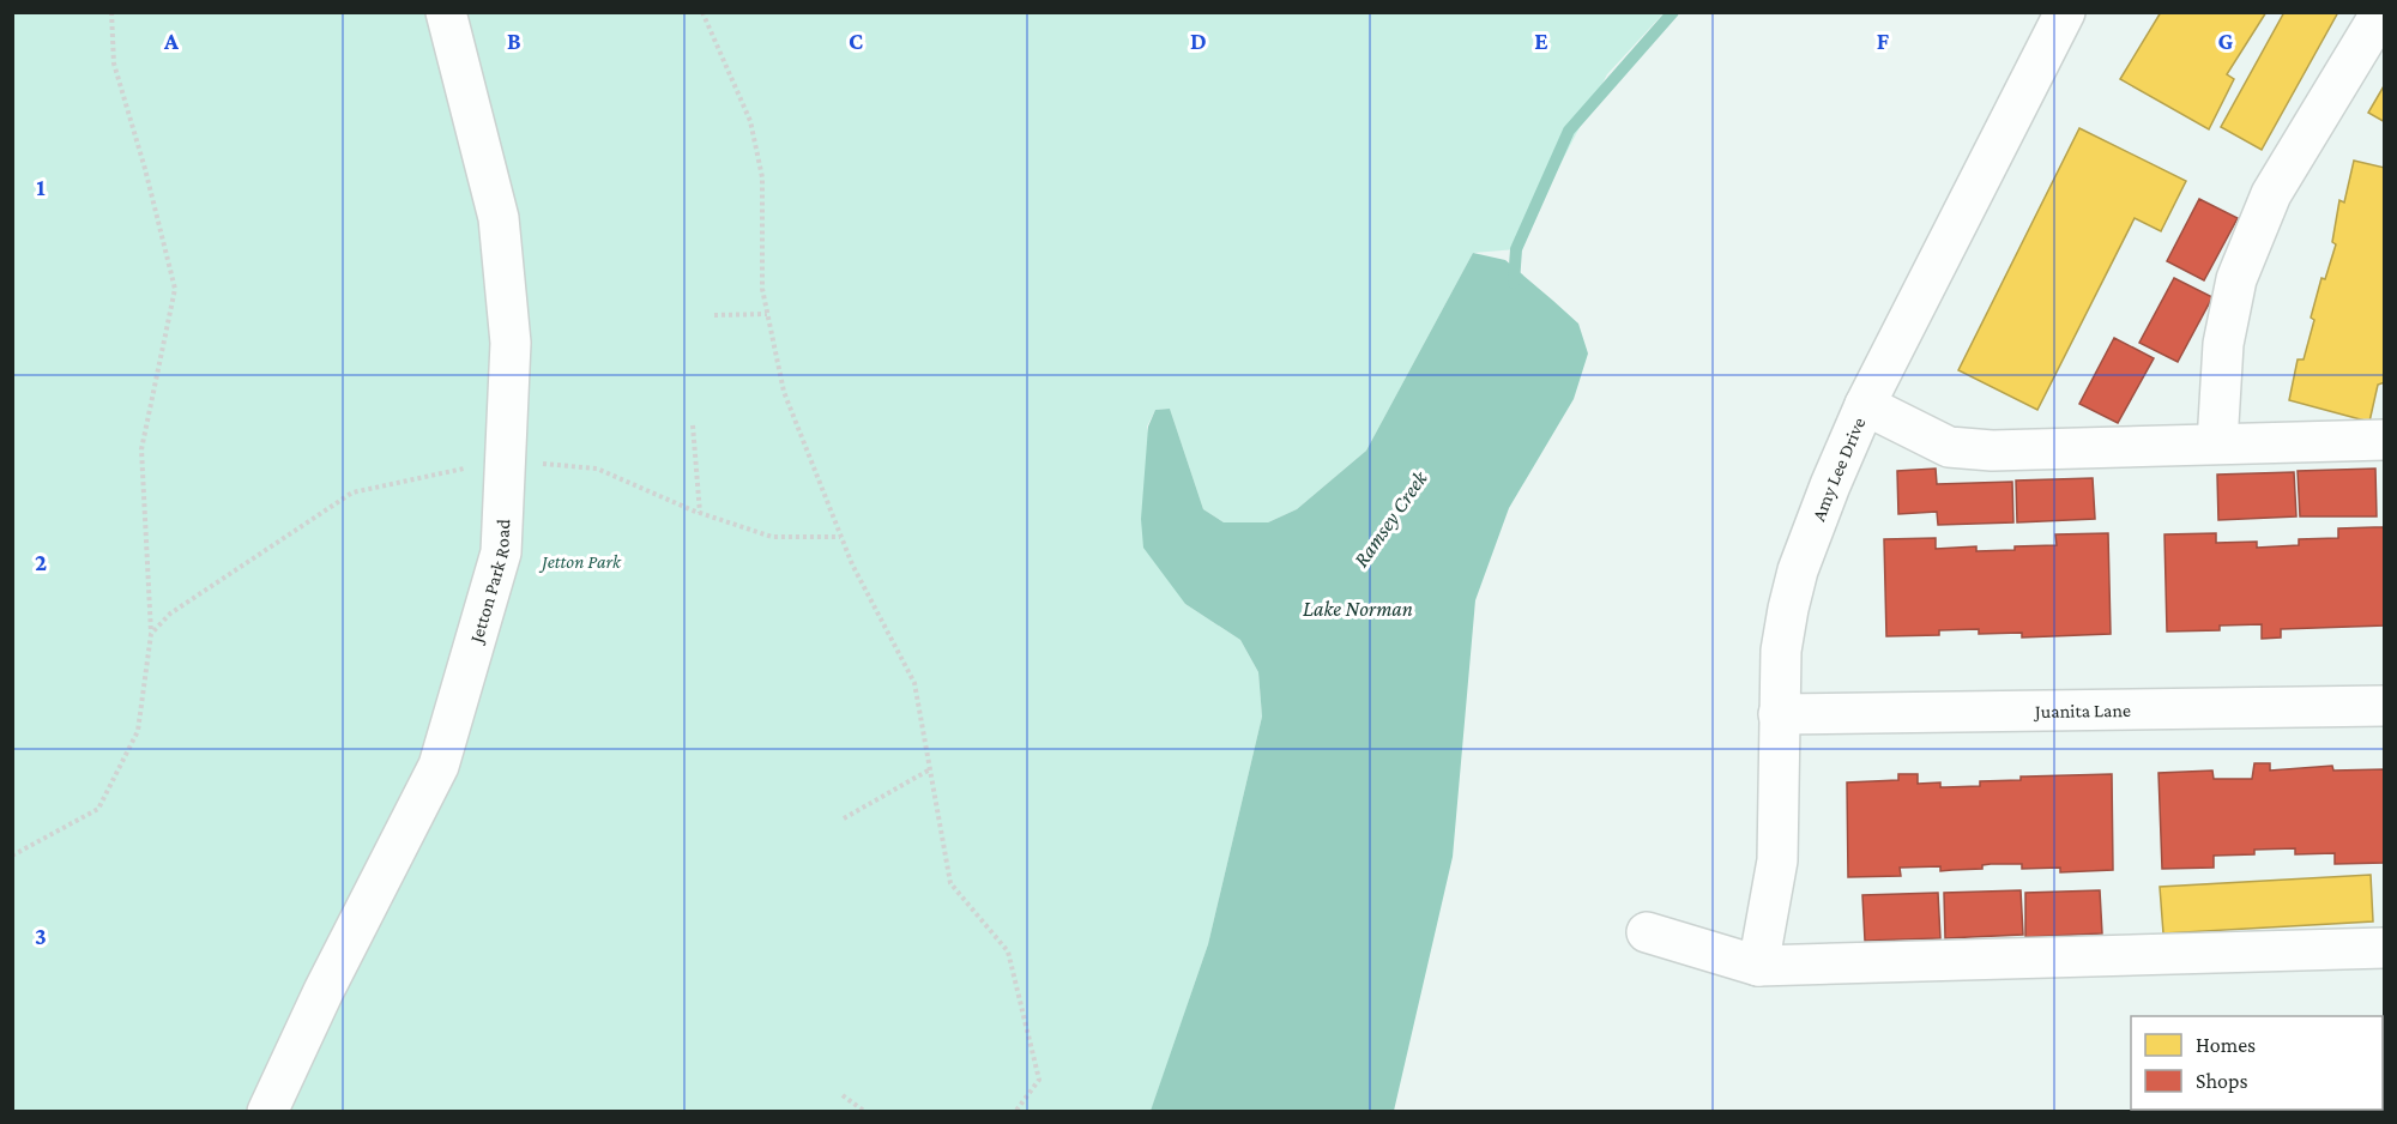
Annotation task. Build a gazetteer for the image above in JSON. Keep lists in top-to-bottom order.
{
  "streets": {
    "street": ["Amy Lee Drive", "Jetton Park Road", "Juanita Lane"]
  },
  "crossings": [
    ["Amy Lee Drive", "Juanita Lane"]
  ],
  "water": ["Ramsey Creek", "Lake Norman"],
  "parks": ["Jetton Park"],
  "legend": ["Homes", "Shops"],
  "grid": {
    "columns": [
      "A",
      "B",
      "C",
      "D",
      "E",
      "F",
      "G"
    ],
    "rows": ["1", "2", "3"]
  }
}
